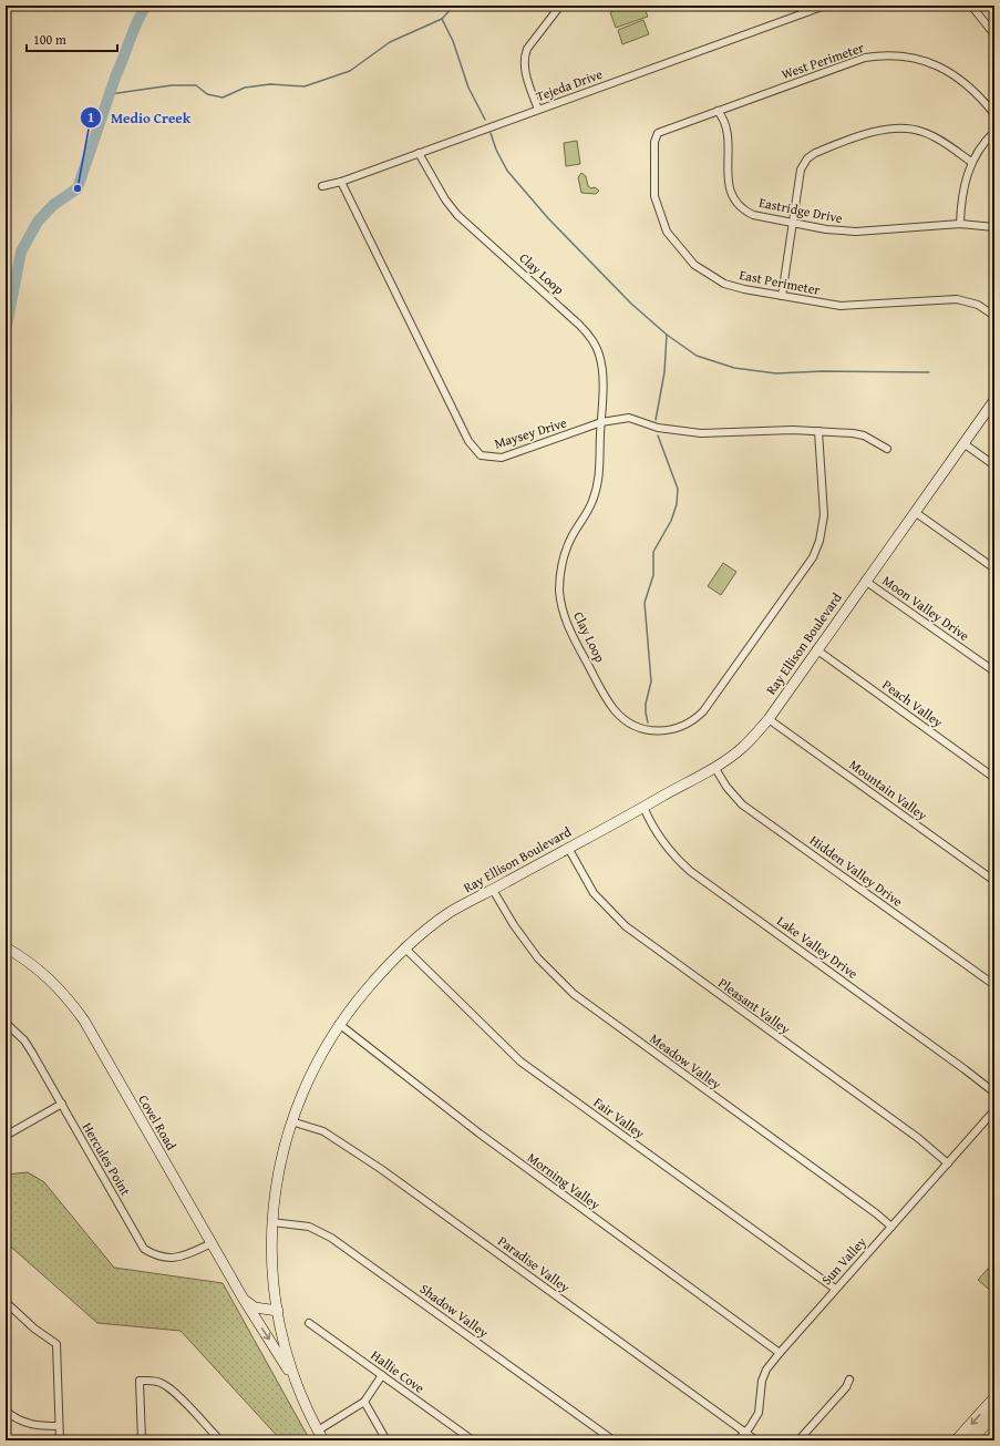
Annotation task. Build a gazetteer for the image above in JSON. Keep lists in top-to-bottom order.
{
  "streets": {
    "street": [
      "West Perimeter",
      "Tejeda Drive",
      "Eastridge Drive",
      "Clay Loop",
      "East Perimeter",
      "Maysey Drive",
      "Moon Valley Drive",
      "Ray Ellison Boulevard",
      "Peach Valley",
      "Mountain Valley",
      "Hidden Valley Drive",
      "Lake Valley Drive",
      "Pleasant Valley",
      "Meadow Valley",
      "Fair Valley",
      "Covel Road",
      "Hercules Point",
      "Morning Valley",
      "Sun Valley",
      "Paradise Valley",
      "Shadow Valley",
      "Hallie Cove"
    ]
  },
  "crossings": [
    ["West Perimeter", "Eastridge Drive"],
    ["West Perimeter", "East Perimeter"],
    ["Tejeda Drive", "Clay Loop"],
    ["Tejeda Drive", "Maysey Drive"],
    ["Clay Loop", "Maysey Drive"],
    ["Moon Valley Drive", "Ray Ellison Boulevard"],
    ["Ray Ellison Boulevard", "Peach Valley"],
    ["Ray Ellison Boulevard", "Mountain Valley"],
    ["Ray Ellison Boulevard", "Hidden Valley Drive"],
    ["Ray Ellison Boulevard", "Lake Valley Drive"],
    ["Ray Ellison Boulevard", "Pleasant Valley"],
    ["Ray Ellison Boulevard", "Meadow Valley"],
    ["Ray Ellison Boulevard", "Fair Valley"],
    ["Ray Ellison Boulevard", "Covel Road"],
    ["Ray Ellison Boulevard", "Morning Valley"],
    ["Ray Ellison Boulevard", "Paradise Valley"],
    ["Ray Ellison Boulevard", "Shadow Valley"],
    ["Pleasant Valley", "Sun Valley"],
    ["Meadow Valley", "Sun Valley"],
    ["Fair Valley", "Sun Valley"],
    ["Covel Road", "Hercules Point"],
    ["Morning Valley", "Sun Valley"],
    ["Sun Valley", "Paradise Valley"]
  ],
  "places": ["Medio Creek"],
  "scale_bar": "100 m"
}
